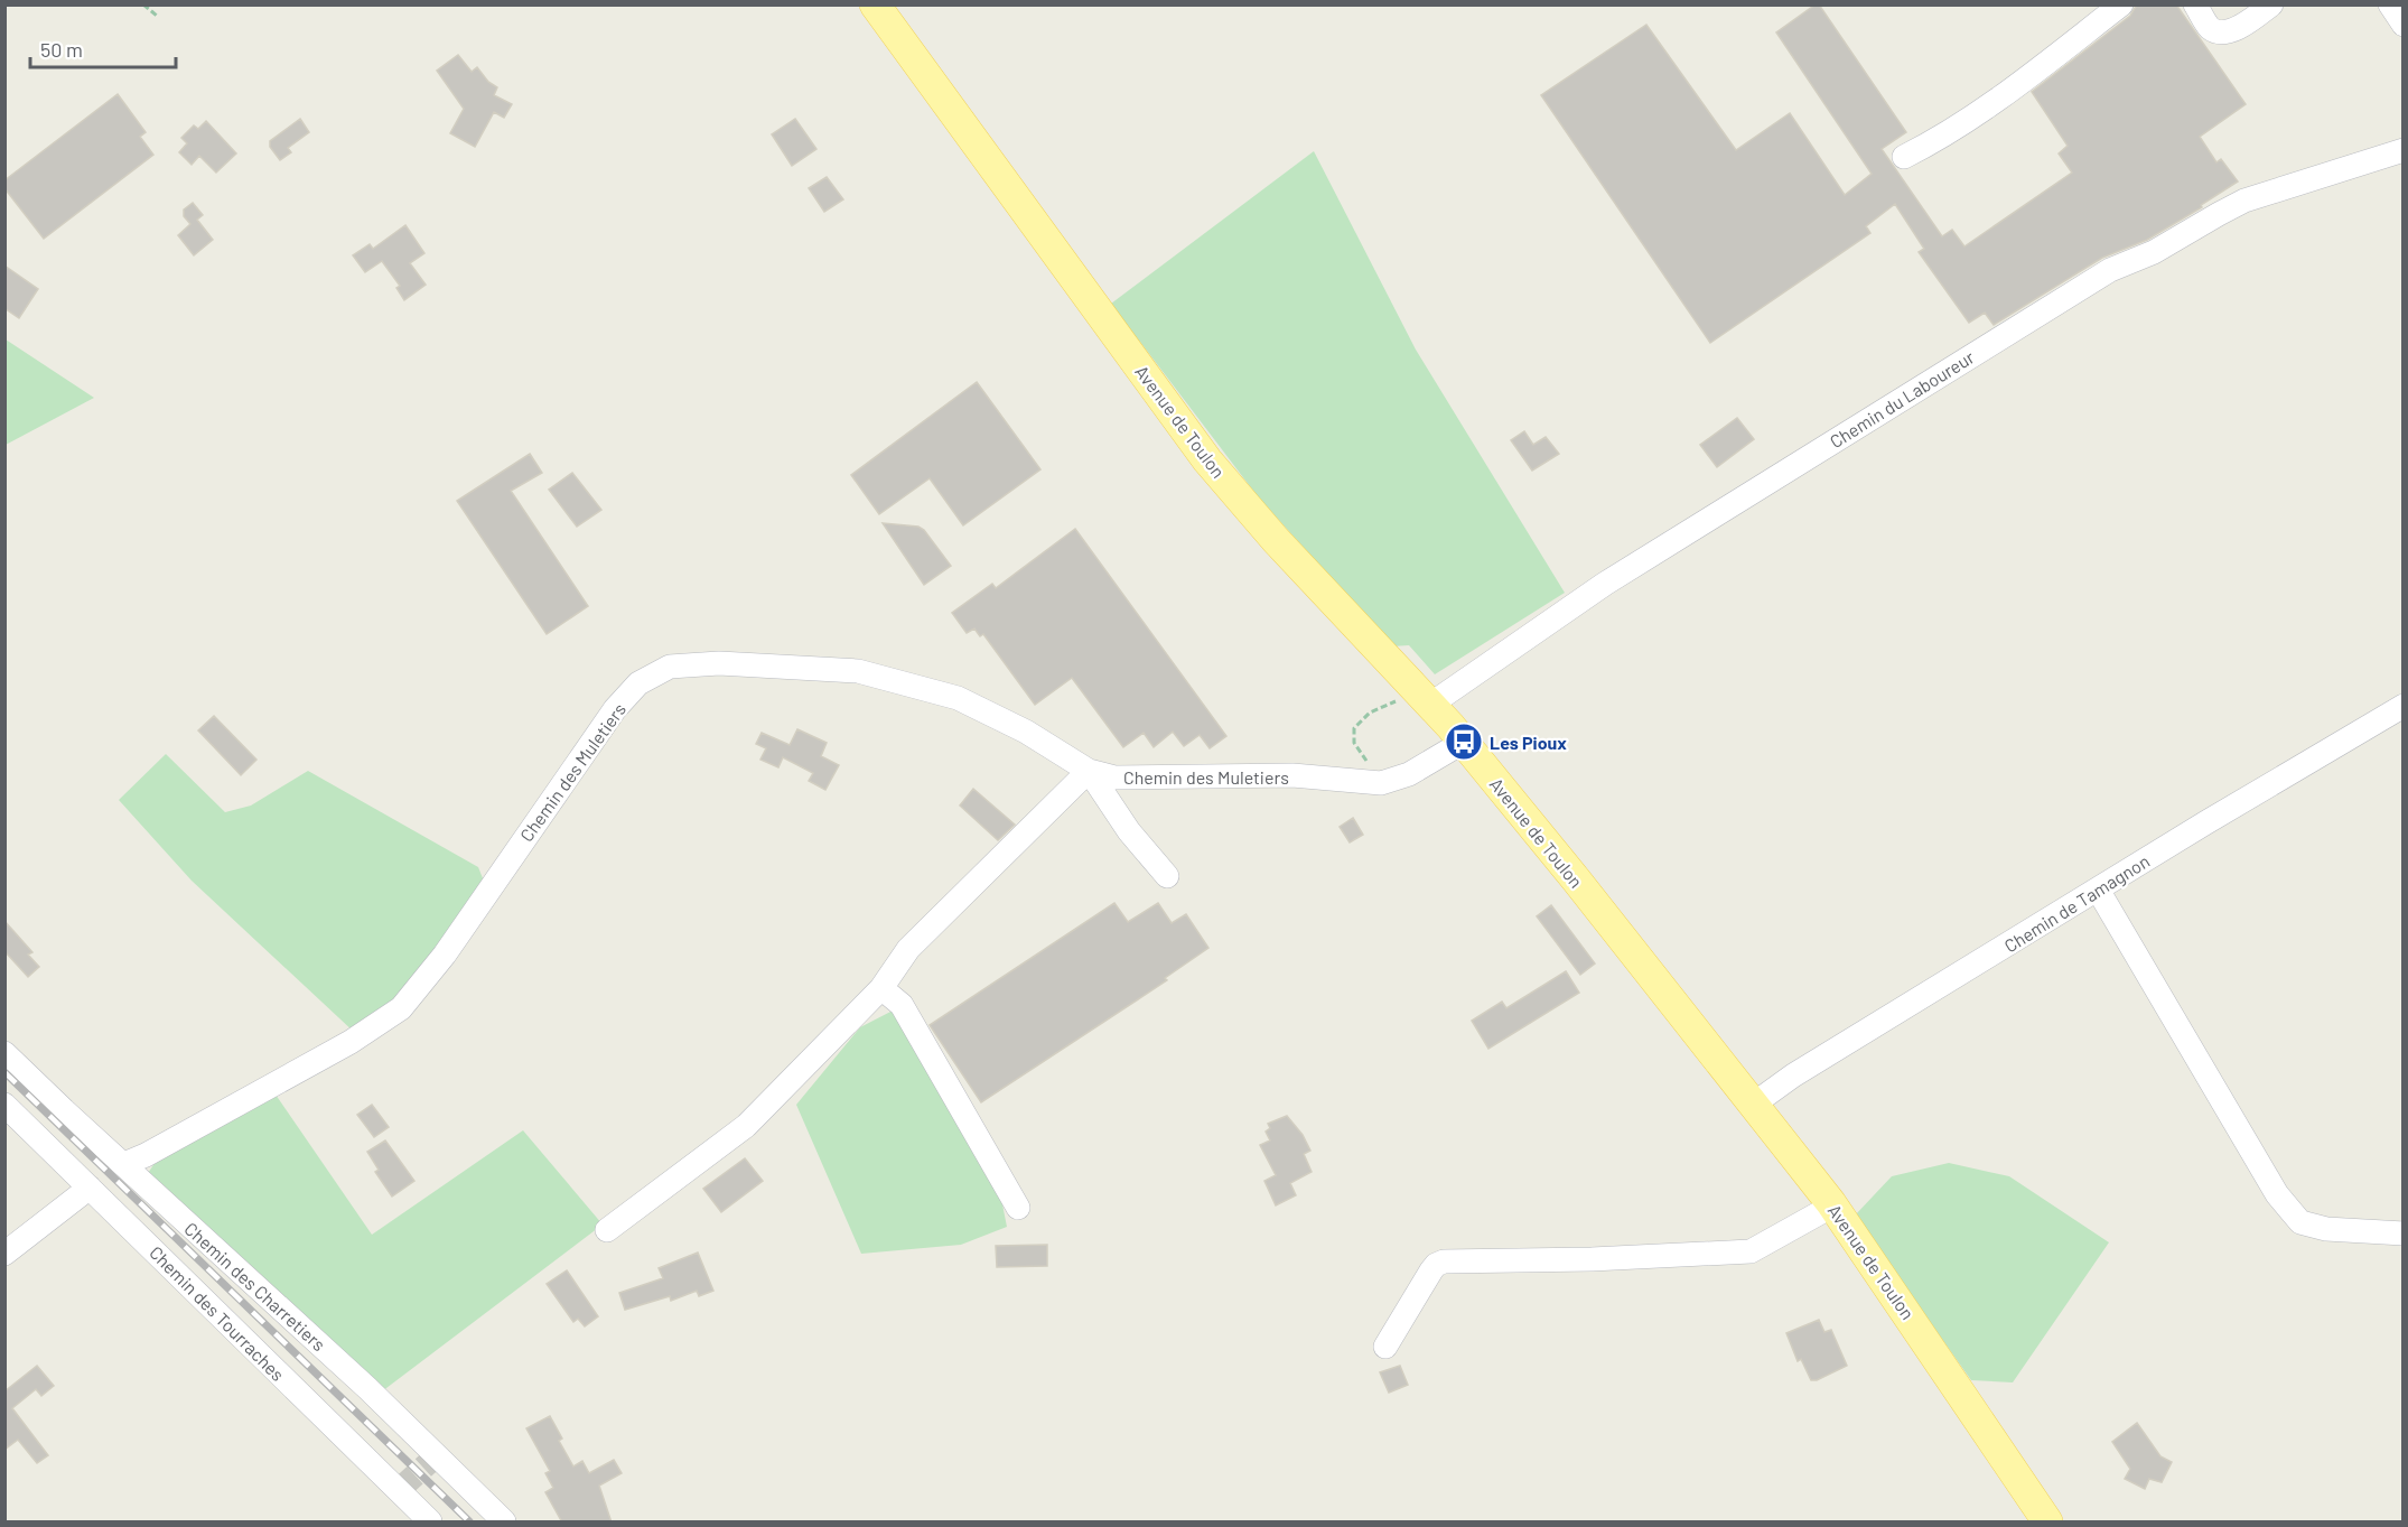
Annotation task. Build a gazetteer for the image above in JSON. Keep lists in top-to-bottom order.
{
  "streets": {
    "main road": ["Avenue de Toulon"],
    "street": [
      "Chemin du Laboureur",
      "Chemin des Muletiers",
      "Chemin de Tamagnon",
      "Chemin des Charretiers",
      "Chemin des Tourraches"
    ]
  },
  "crossings": [
    ["Chemin du Laboureur", "Avenue de Toulon"],
    ["Avenue de Toulon", "Chemin des Muletiers"],
    ["Avenue de Toulon", "Chemin de Tamagnon"],
    ["Chemin des Muletiers", "Chemin des Charretiers"]
  ],
  "places": {
    "bus stop": ["Les Pioux"]
  },
  "scale_bar": "50 m"
}
